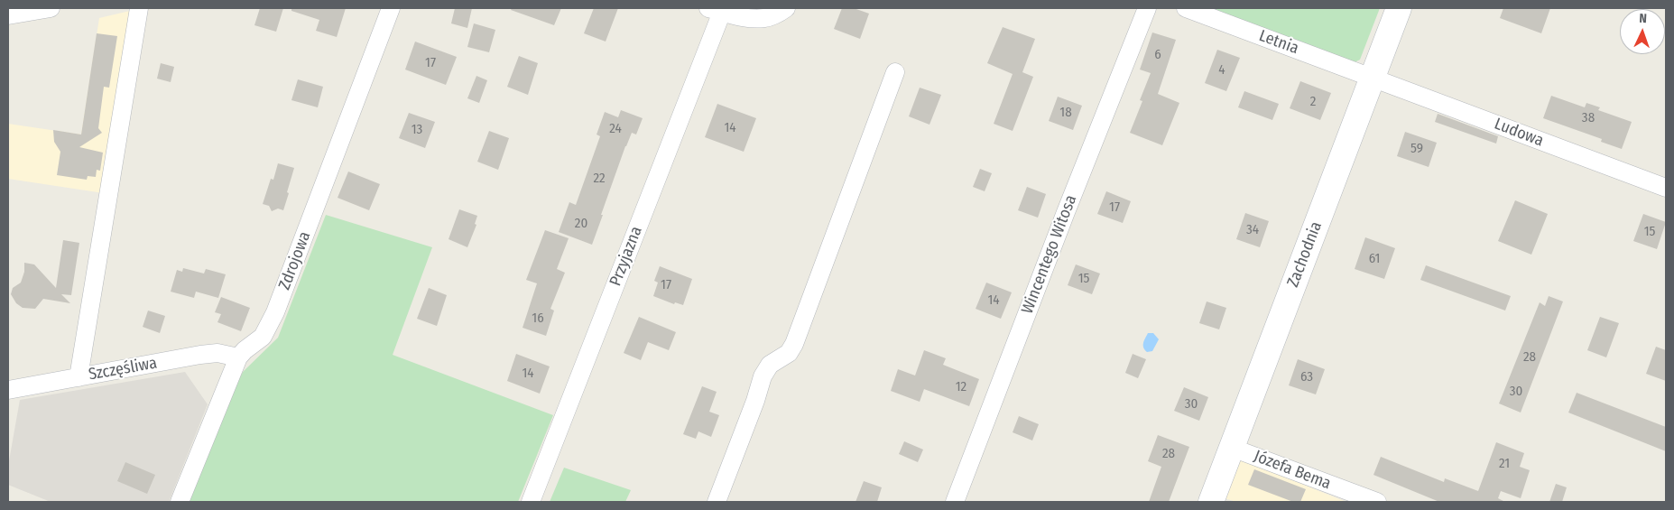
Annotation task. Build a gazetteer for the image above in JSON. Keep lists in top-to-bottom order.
{
  "streets": {
    "street": [
      "Letnia",
      "Ludowa",
      "Wincentego Witosa",
      "Zachodnia",
      "Przyjazna",
      "Zdrojowa",
      "Szczęśliwa",
      "Józefa Bema"
    ]
  },
  "crossings": [
    ["Letnia", "Ludowa"],
    ["Letnia", "Zachodnia"],
    ["Ludowa", "Zachodnia"],
    ["Zachodnia", "Józefa Bema"],
    ["Zdrojowa", "Szczęśliwa"]
  ],
  "house_numbers": [
    "6",
    "17",
    "4",
    "2",
    "18",
    "38",
    "14",
    "24",
    "13",
    "59",
    "22",
    "17",
    "20",
    "34",
    "15",
    "61",
    "15",
    "17",
    "14",
    "16",
    "28",
    "14",
    "63",
    "12",
    "30",
    "30",
    "28",
    "21"
  ],
  "north": "top"
}
